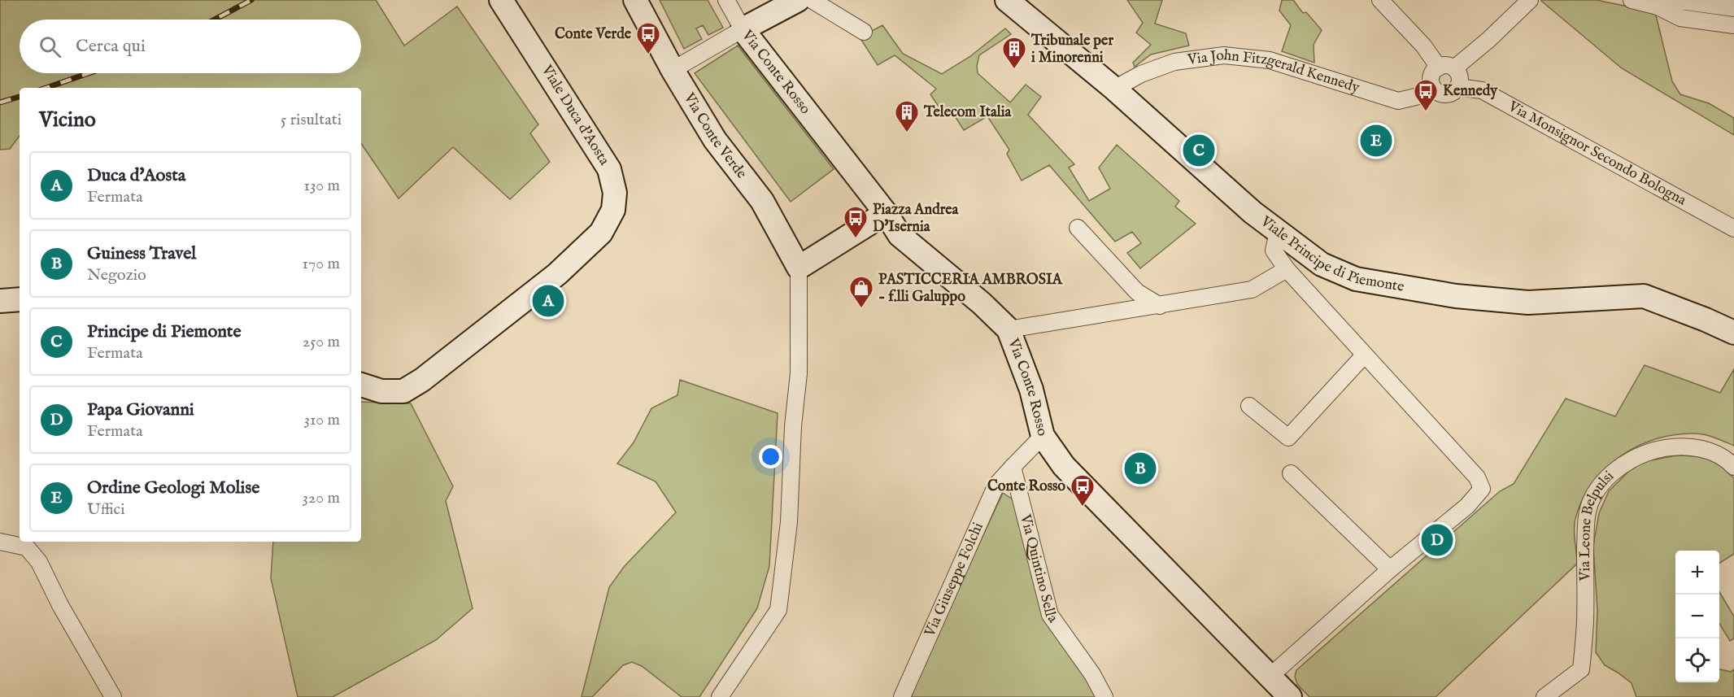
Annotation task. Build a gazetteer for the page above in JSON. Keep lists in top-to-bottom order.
{
  "streets": {
    "street": [
      "Via Conte Rosso",
      "Via John Fitzgerald Kennedy",
      "Viale Duca d'Aosta",
      "Via Conte Verde",
      "Via Monsignor Secondo Bologna",
      "Viale Principe di Piemonte",
      "Via Leone Belpulsi",
      "Via Quintino Sella",
      "Via Giuseppe Folchi"
    ]
  },
  "crossings": [
    ["Via John Fitzgerald Kennedy", "Via Monsignor Secondo Bologna"],
    ["Via John Fitzgerald Kennedy", "Viale Principe di Piemonte"],
    ["Via Quintino Sella", "Via Giuseppe Folchi"]
  ],
  "places": {
    "bus stop": [
      "Conte Verde",
      "Kennedy",
      "Piazza Andrea D'Isernia",
      "Conte Rosso"
    ],
    "building": ["Tribunale per i Minorenni", "Telecom Italia"],
    "shop": ["PASTICCERIA AMBROSIA - f.lli Galuppo"]
  },
  "page": {
    "search": "Cerca qui",
    "heading": ["Vicino", "5 risultati"],
    "pins": [
      "E",
      "C",
      "A",
      "B",
      "D"
    ],
    "list": [
      {
        "mark": "A",
        "name": "Duca d'Aosta",
        "note": "Fermata",
        "value": "130 m"
      },
      {
        "mark": "B",
        "name": "Guiness Travel",
        "note": "Negozio",
        "value": "170 m"
      },
      {
        "mark": "C",
        "name": "Principe di Piemonte",
        "note": "Fermata",
        "value": "250 m"
      },
      {
        "mark": "D",
        "name": "Papa Giovanni",
        "note": "Fermata",
        "value": "310 m"
      },
      {
        "mark": "E",
        "name": "Ordine Geologi Molise",
        "note": "Uffici",
        "value": "320 m"
      }
    ],
    "map_buttons": ["+", "−"]
  }
}
